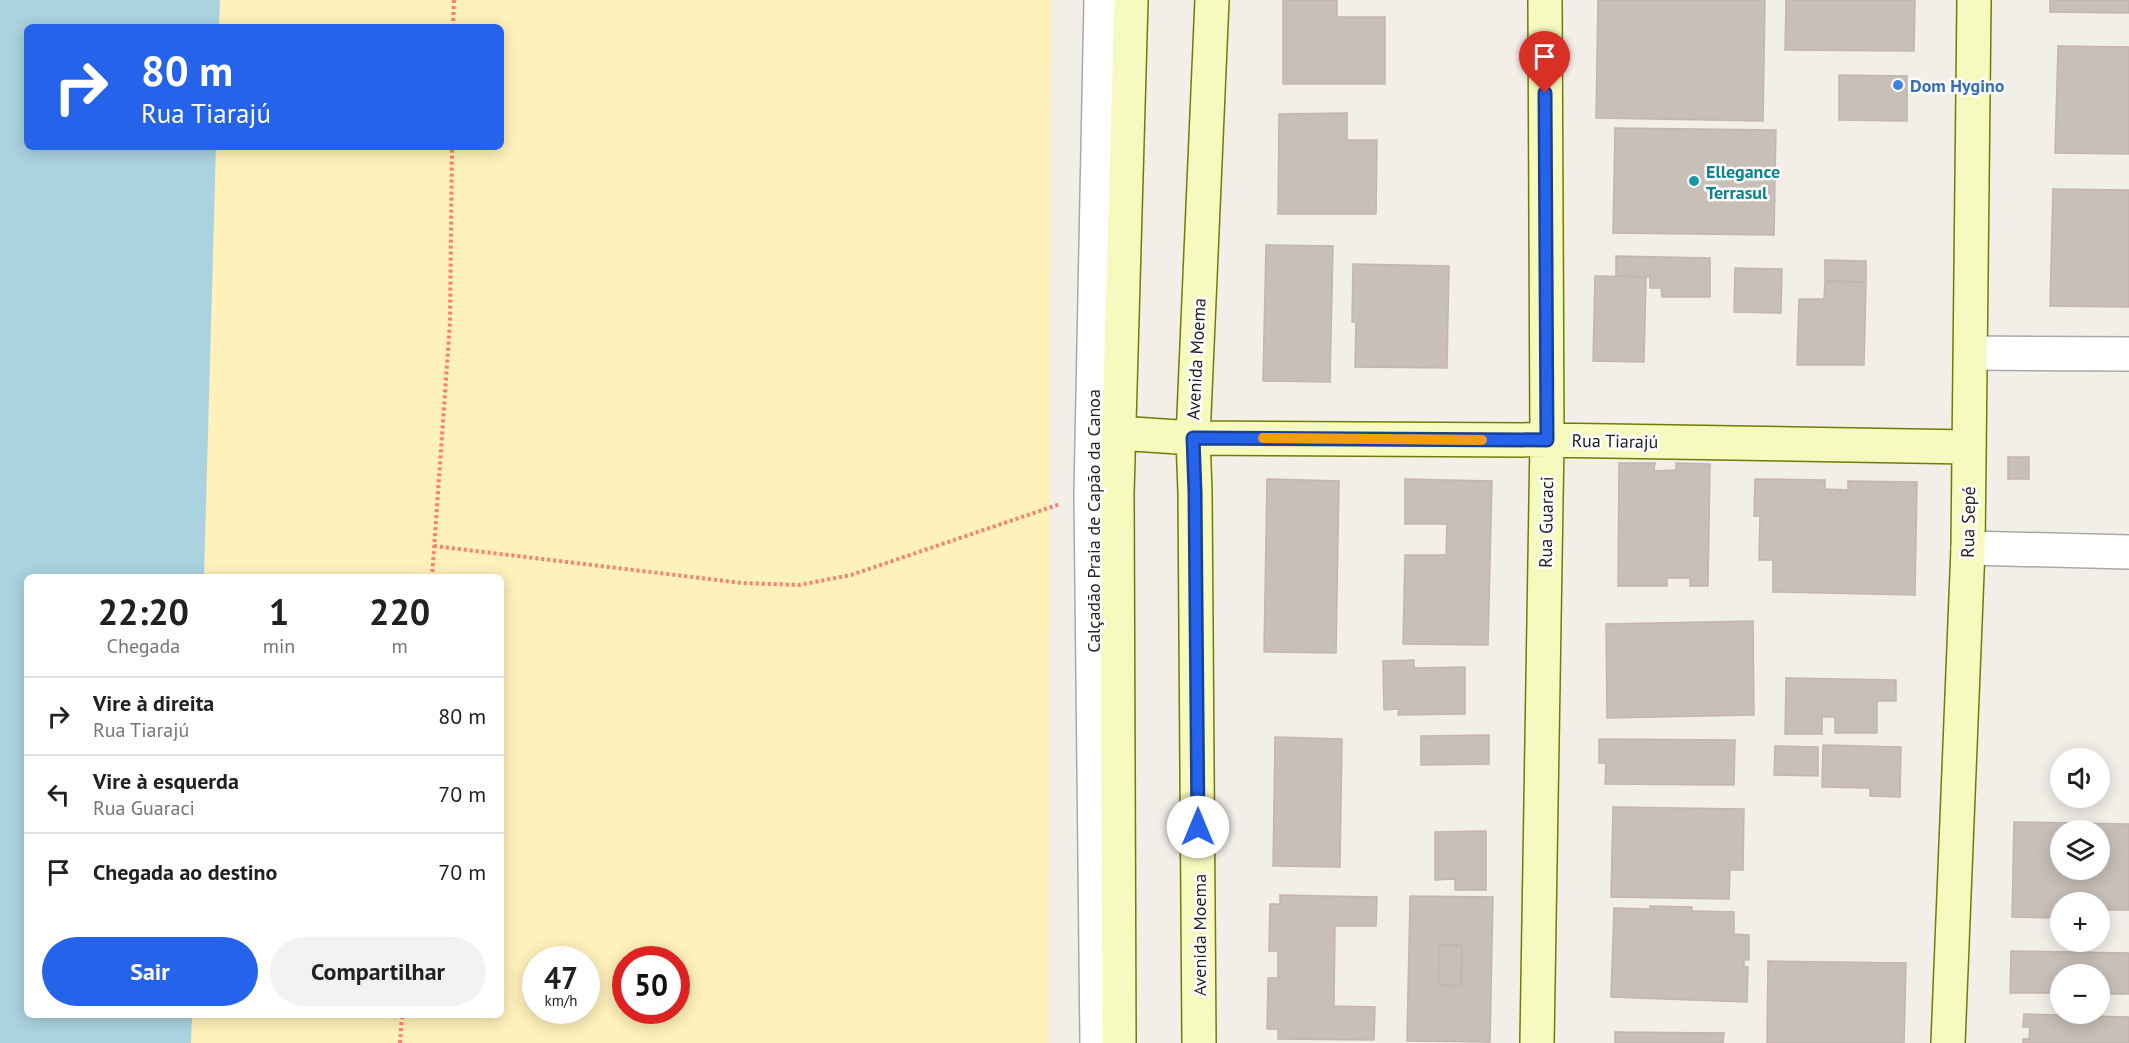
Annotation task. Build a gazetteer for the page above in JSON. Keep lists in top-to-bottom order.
{
  "streets": {
    "street": [
      "Avenida Moema",
      "Rua Tiarajú",
      "Calçadão Praia de Capão da Canoa",
      "Rua Guaraci",
      "Rua Sepé"
    ]
  },
  "crossings": [
    ["Avenida Moema", "Rua Tiarajú"],
    ["Rua Tiarajú", "Rua Guaraci"],
    ["Rua Tiarajú", "Rua Sepé"]
  ],
  "places": ["Dom Hygino", "Ellegance Terrasul"],
  "page": {
    "turn": ["80 m", "Rua Tiarajú"],
    "eta": [
      "22:20",
      "Chegada",
      "1",
      "min",
      "220",
      "m"
    ],
    "list": [
      {
        "name": "Vire à direita",
        "note": "Rua Tiarajú",
        "value": "80 m"
      },
      {
        "name": "Vire à esquerda",
        "note": "Rua Guaraci",
        "value": "70 m"
      },
      {
        "name": "Chegada ao destino",
        "value": "70 m"
      }
    ],
    "map_buttons": ["+", "−"],
    "buttons": ["Sair", "Compartilhar"],
    "speed": "47 km/h",
    "limit": "50"
  }
}
